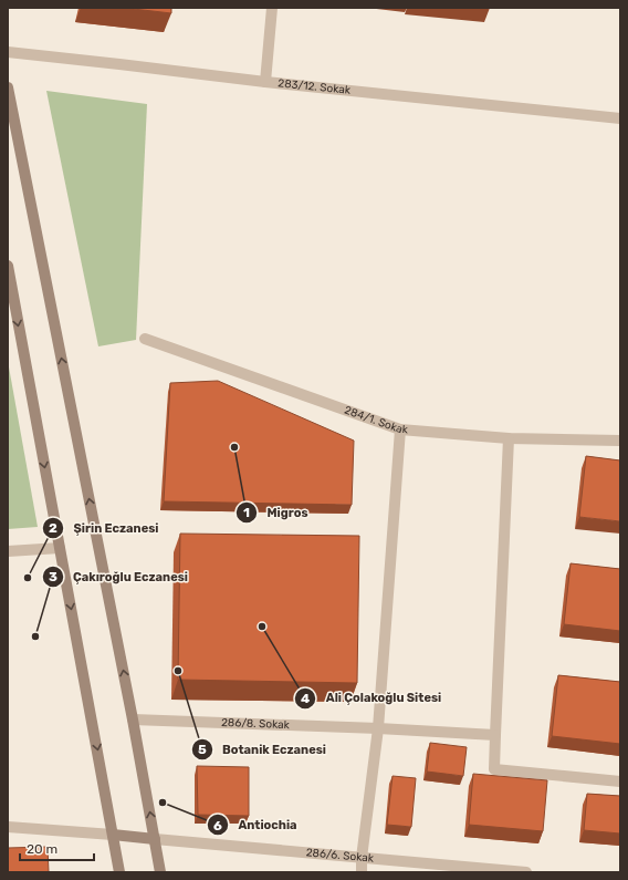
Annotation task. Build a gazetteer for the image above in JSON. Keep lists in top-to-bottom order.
{
  "streets": {
    "street": [
      "283/12. Sokak",
      "284/1. Sokak",
      "286/8. Sokak",
      "286/6. Sokak"
    ]
  },
  "places": [
    "Migros",
    "Şirin Eczanesi",
    "Ali Çolakoğlu Sitesi",
    "Çakıroğlu Eczanesi",
    "Botanik Eczanesi",
    "Antiochia"
  ],
  "scale_bar": "20 m"
}
